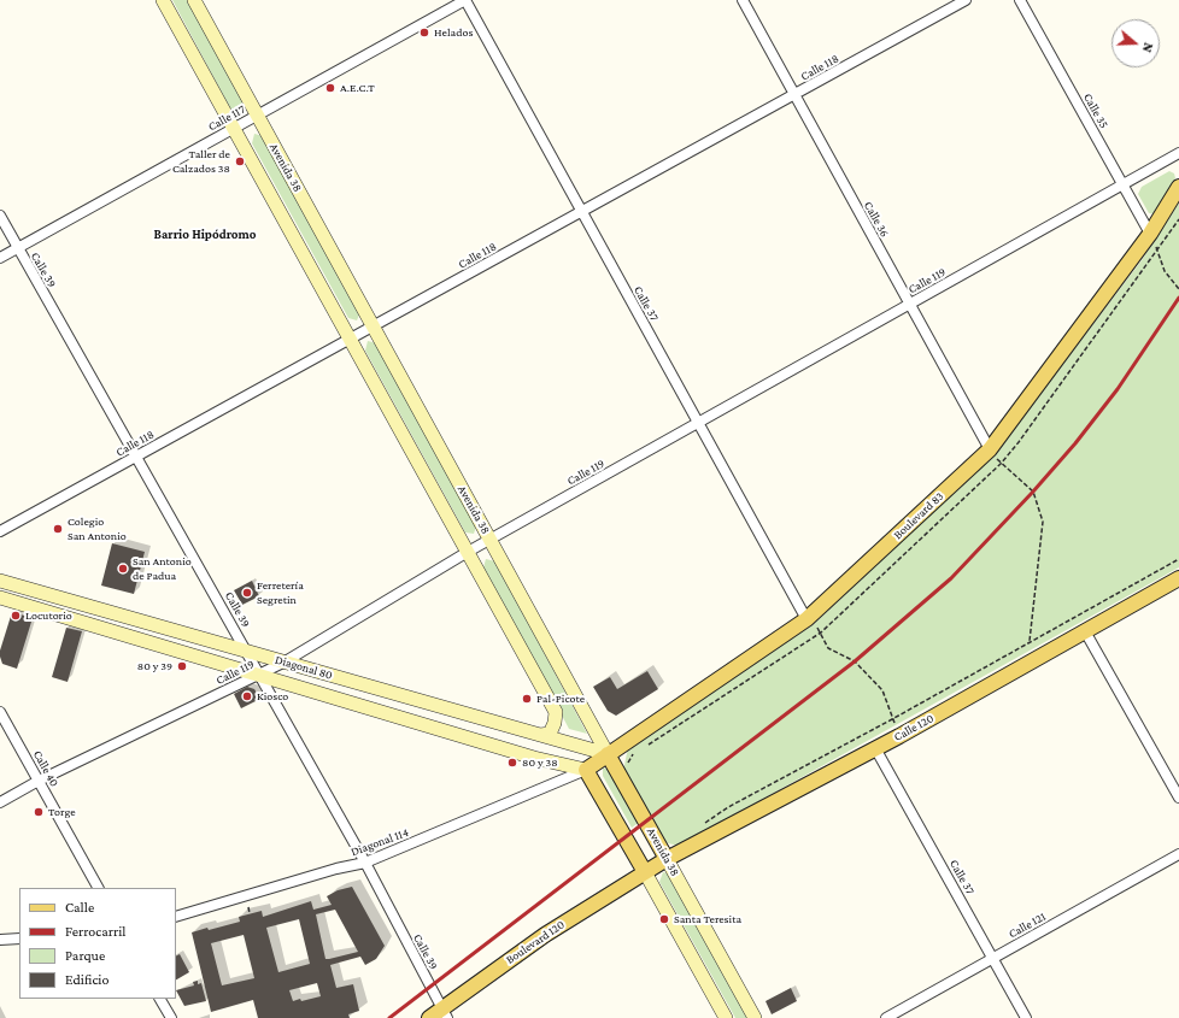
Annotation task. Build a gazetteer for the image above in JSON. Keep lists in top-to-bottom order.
{
  "streets": {
    "main road": [
      "Avenida 38",
      "Boulevard 83",
      "Diagonal 80",
      "Calle 120",
      "Boulevard 120"
    ],
    "street": [
      "Calle 118",
      "Calle 35",
      "Calle 117",
      "Calle 36",
      "Calle 39",
      "Calle 119",
      "Calle 37",
      "Calle 40",
      "Diagonal 114",
      "Calle 121"
    ]
  },
  "crossings": [
    ["Calle 118", "Avenida 38"],
    ["Calle 118", "Calle 36"],
    ["Calle 118", "Calle 39"],
    ["Calle 118", "Calle 37"],
    ["Calle 35", "Calle 119"],
    ["Calle 35", "Boulevard 83"],
    ["Calle 117", "Avenida 38"],
    ["Calle 117", "Calle 39"],
    ["Calle 117", "Calle 37"],
    ["Avenida 38", "Calle 119"],
    ["Avenida 38", "Boulevard 83"],
    ["Avenida 38", "Diagonal 80"],
    ["Avenida 38", "Calle 120"],
    ["Calle 36", "Calle 119"],
    ["Calle 36", "Boulevard 83"],
    ["Calle 39", "Calle 119"],
    ["Calle 39", "Diagonal 80"],
    ["Calle 39", "Diagonal 114"],
    ["Calle 39", "Boulevard 120"],
    ["Calle 119", "Calle 37"],
    ["Calle 119", "Diagonal 80"],
    ["Calle 119", "Calle 40"],
    ["Calle 37", "Boulevard 83"],
    ["Calle 37", "Calle 120"],
    ["Calle 37", "Calle 121"],
    ["Boulevard 83", "Diagonal 80"],
    ["Boulevard 83", "Diagonal 114"],
    ["Diagonal 80", "Diagonal 114"],
    ["Calle 120", "Boulevard 120"]
  ],
  "districts": ["Barrio Hipódromo"],
  "places": [
    "Helados",
    "A.E.C.T",
    "Taller de Calzados 38",
    "Colegio San Antonio",
    "San Antonio de Padua",
    "Ferretería Segretin",
    "Locutorio",
    "80 y 39",
    "Kiosco",
    "Pal-Picote",
    "80 y 38",
    "Torge",
    "Santa Teresita"
  ],
  "legend": [
    "Calle",
    "Ferrocarril",
    "Parque",
    "Edificio"
  ],
  "north": "right"
}
